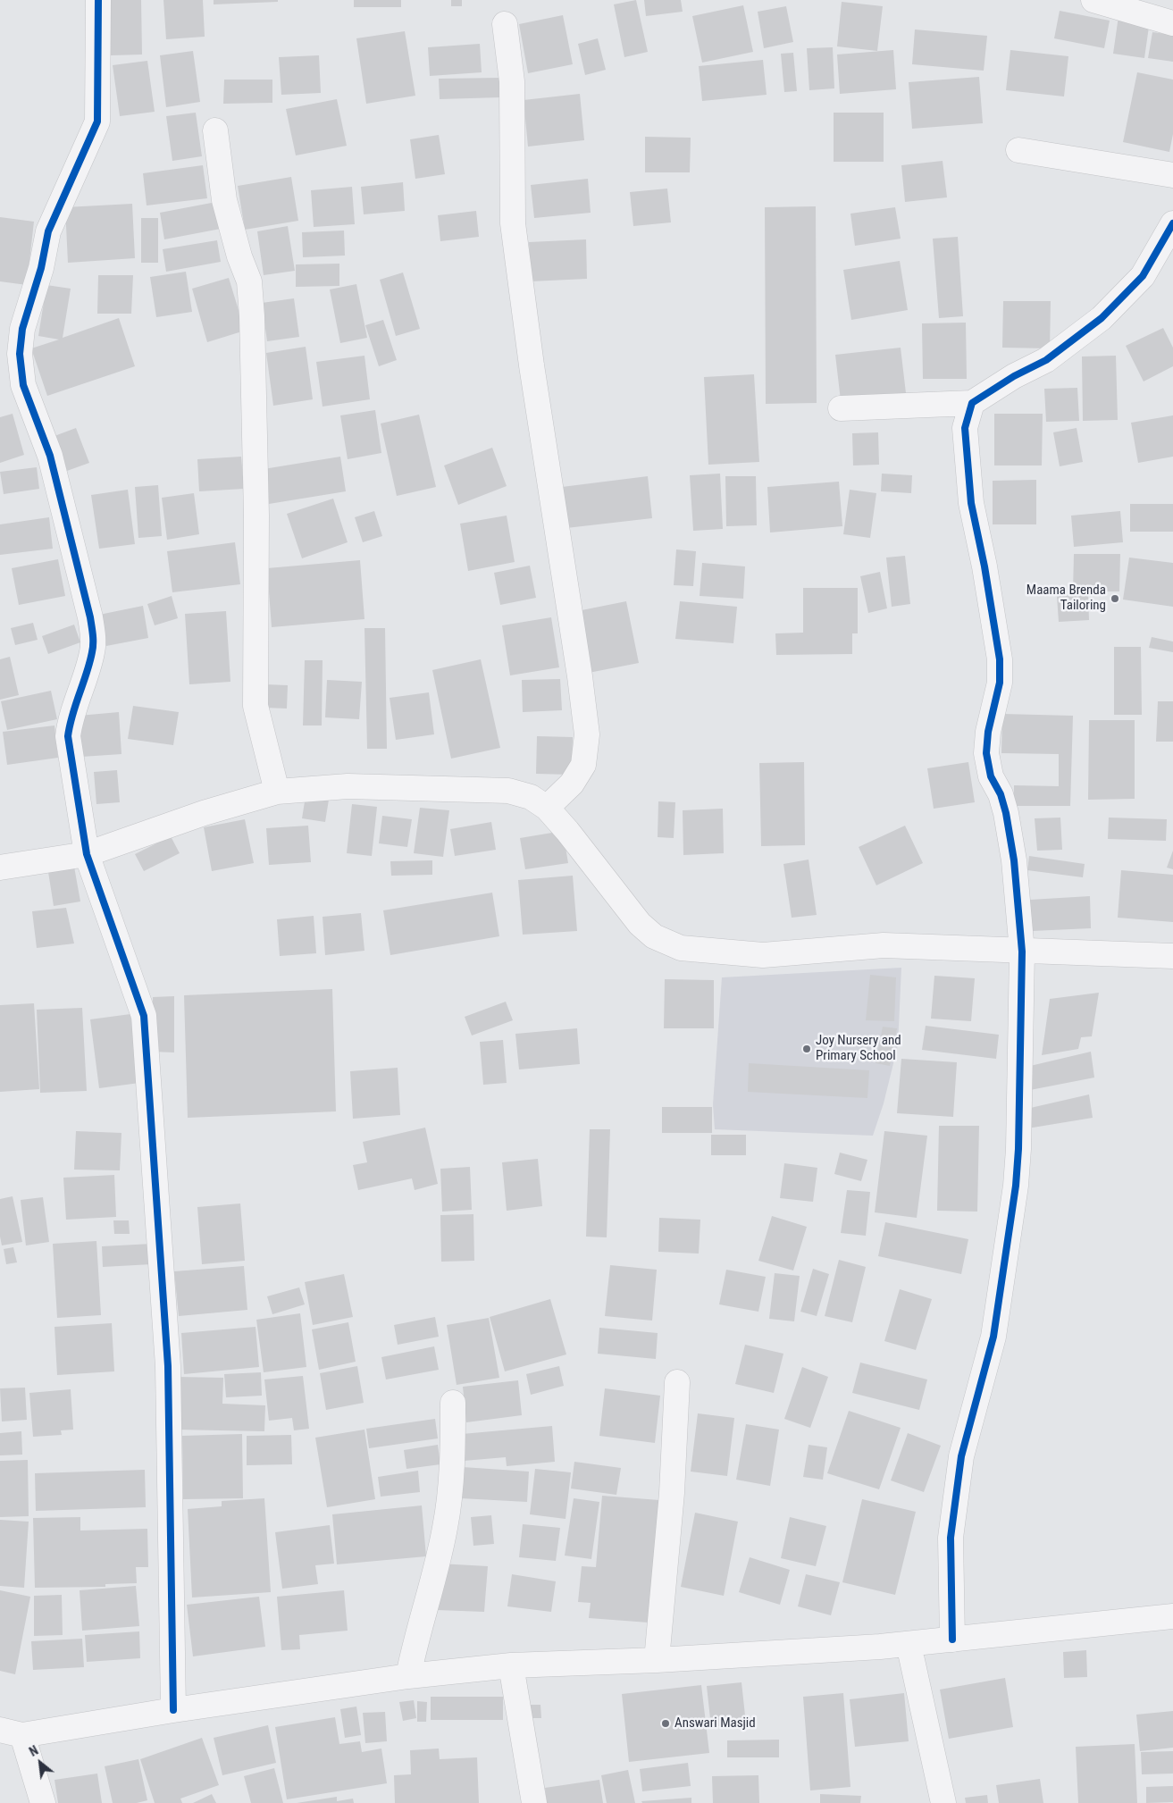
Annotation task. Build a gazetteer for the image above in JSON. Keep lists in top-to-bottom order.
{
  "places": ["Maama Brenda Tailoring", "Joy Nursery and Primary School", "Answari Masjid"],
  "north": "top left"
}
